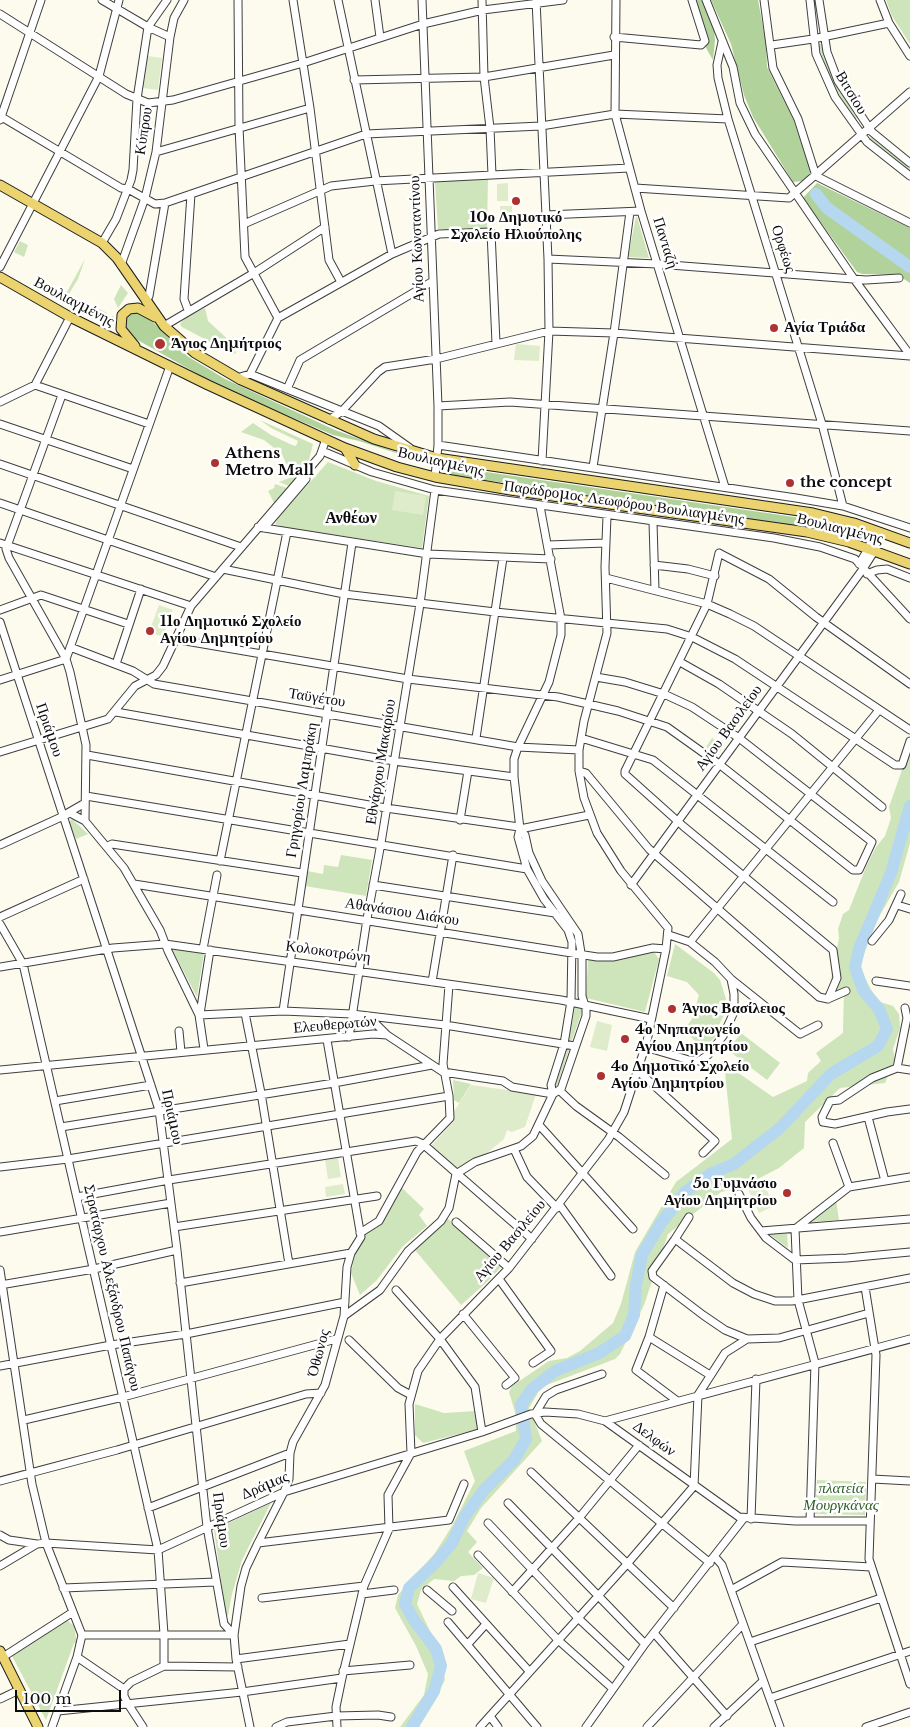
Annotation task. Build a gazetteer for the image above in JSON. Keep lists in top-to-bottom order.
{
  "streets": {
    "main road": ["Βουλιαγμένης"],
    "street": [
      "Βιτσίου",
      "Κύπρου",
      "Αγίου Κωνσταντίνου",
      "Πανταζή",
      "Ορφέως",
      "Παράδρομος Λεωφόρου Βουλιαγμένης",
      "Ταϋγέτου",
      "Αγίου Βασιλείου",
      "Πριάμου",
      "Εθνάρχου Μακαρίου",
      "Γρηγορίου Λαμπράκη",
      "Αθανάσιου Διάκου",
      "Κολοκοτρώνη",
      "Ελευθερωτών",
      "Στρατάρχου Αλεξάνδρου Παπάγου",
      "Όθωνος",
      "Δελφών",
      "Δράμας"
    ]
  },
  "crossings": [
    ["Αγίου Κωνσταντίνου", "Βουλιαγμένης"],
    ["Αγίου Κωνσταντίνου", "Παράδρομος Λεωφόρου Βουλιαγμένης"],
    ["Πανταζή", "Παράδρομος Λεωφόρου Βουλιαγμένης"],
    ["Ορφέως", "Παράδρομος Λεωφόρου Βουλιαγμένης"],
    ["Βουλιαγμένης", "Αγίου Βασιλείου"],
    ["Παράδρομος Λεωφόρου Βουλιαγμένης", "Αγίου Βασιλείου"],
    ["Παράδρομος Λεωφόρου Βουλιαγμένης", "Εθνάρχου Μακαρίου"],
    ["Ταϋγέτου", "Εθνάρχου Μακαρίου"],
    ["Ταϋγέτου", "Γρηγορίου Λαμπράκη"],
    ["Αγίου Βασιλείου", "Αθανάσιου Διάκου"],
    ["Αγίου Βασιλείου", "Κολοκοτρώνη"],
    ["Αγίου Βασιλείου", "Δράμας"],
    ["Πριάμου", "Κολοκοτρώνη"],
    ["Πριάμου", "Ελευθερωτών"],
    ["Πριάμου", "Όθωνος"],
    ["Πριάμου", "Δράμας"],
    ["Εθνάρχου Μακαρίου", "Αθανάσιου Διάκου"],
    ["Εθνάρχου Μακαρίου", "Κολοκοτρώνη"],
    ["Εθνάρχου Μακαρίου", "Ελευθερωτών"],
    ["Γρηγορίου Λαμπράκη", "Αθανάσιου Διάκου"],
    ["Γρηγορίου Λαμπράκη", "Κολοκοτρώνη"],
    ["Κολοκοτρώνη", "Στρατάρχου Αλεξάνδρου Παπάγου"],
    ["Ελευθερωτών", "Στρατάρχου Αλεξάνδρου Παπάγου"],
    ["Στρατάρχου Αλεξάνδρου Παπάγου", "Δράμας"],
    ["Όθωνος", "Δράμας"],
    ["Δελφών", "Δράμας"]
  ],
  "districts": ["Ανθέων"],
  "parks": ["πλατεία Μουργκάνας"],
  "places": [
    "10ο Δημοτικό Σχολείο Ηλιούπολης",
    "Αγία Τριάδα",
    "Άγιος Δημήτριος",
    "Athens Metro Mall",
    "the concept",
    "11ο Δημοτικό Σχολείο Αγίου Δημητρίου",
    "Άγιος Βασίλειος",
    "4ο Νηπιαγωγείο Αγίου Δημητρίου",
    "4ο Δημοτικό Σχολείο Αγίου Δημητρίου",
    "5ο Γυμνάσιο Αγίου Δημητρίου"
  ],
  "scale_bar": "100 m"
}
